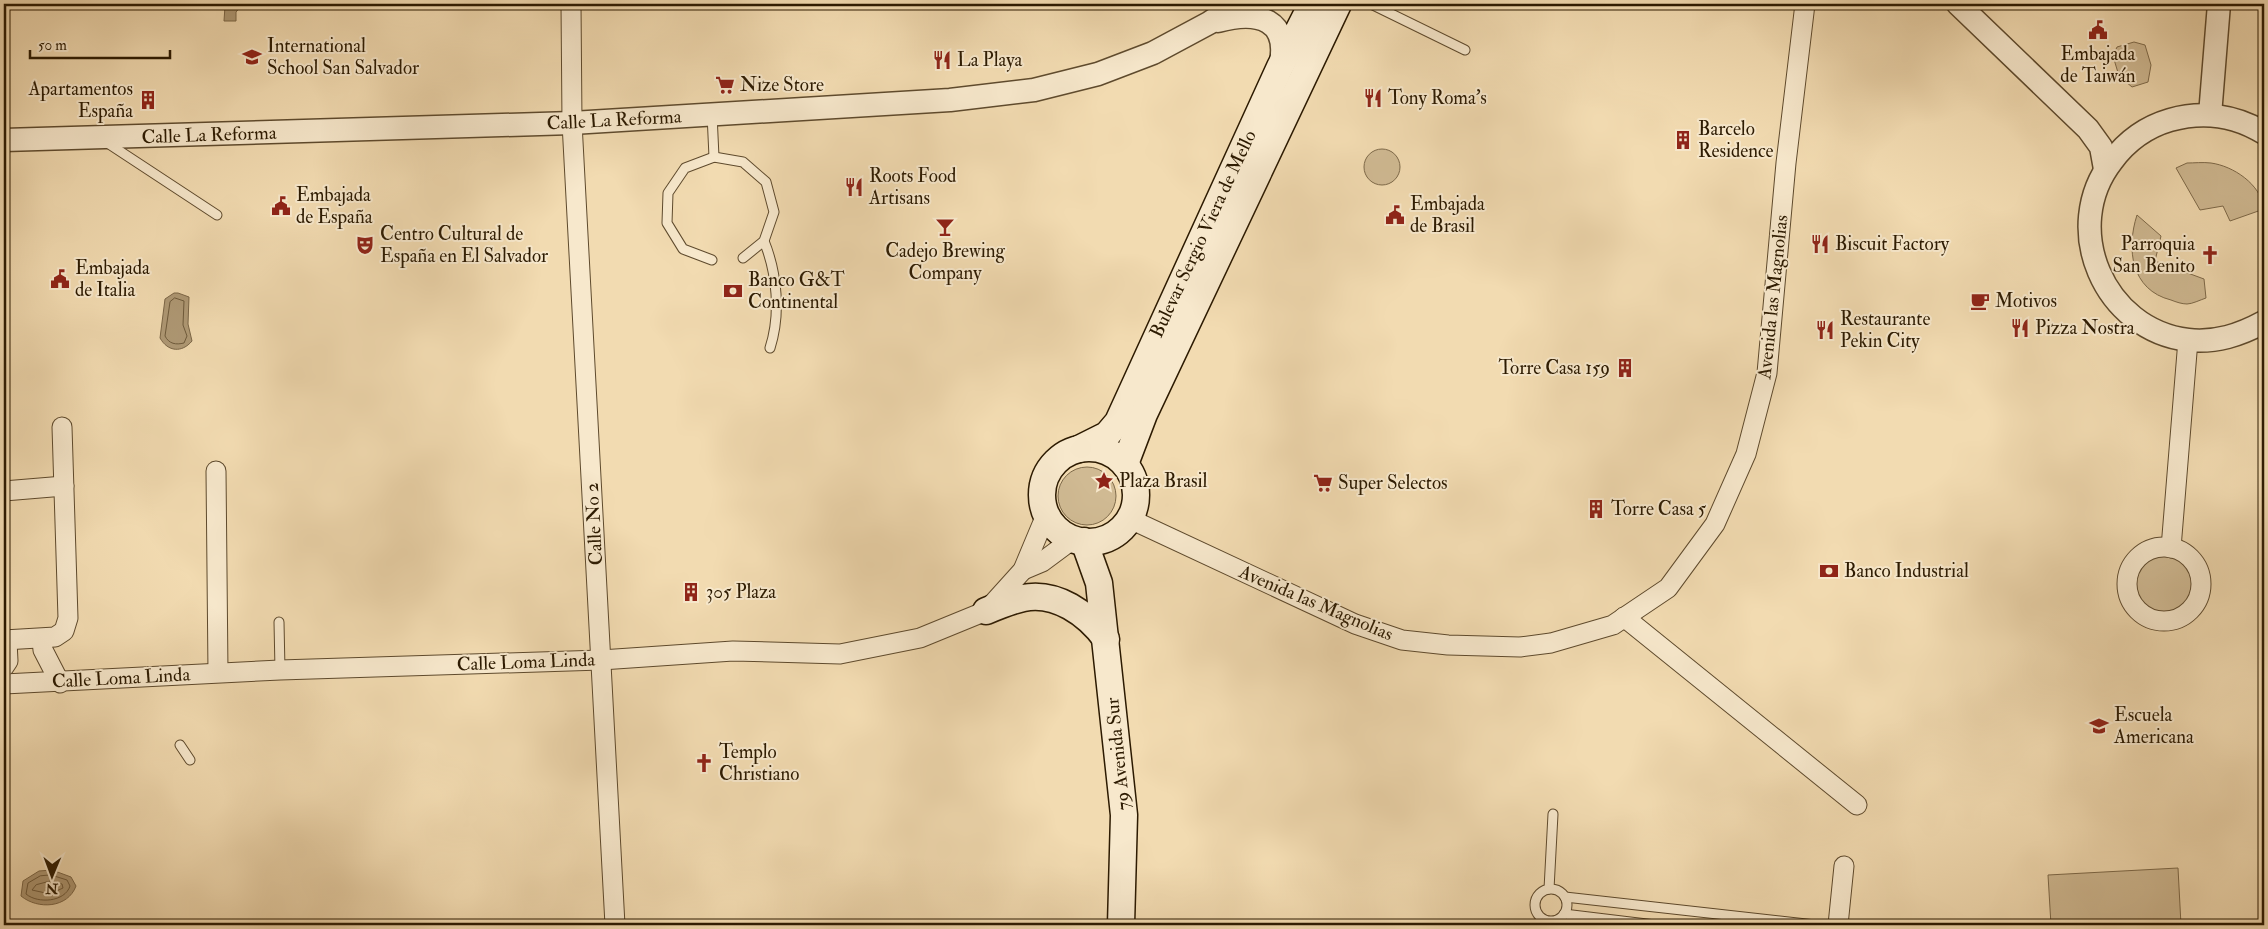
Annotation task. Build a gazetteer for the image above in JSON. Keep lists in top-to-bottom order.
{
  "streets": {
    "main road": ["Bulevar Sergio Viera de Mello", "79 Avenida Sur"],
    "street": [
      "Calle La Reforma",
      "Avenida las Magnolias",
      "Calle No 2",
      "Calle Loma Linda"
    ]
  },
  "crossings": [
    ["Calle La Reforma", "Bulevar Sergio Viera de Mello"],
    ["Calle La Reforma", "Calle No 2"],
    ["Bulevar Sergio Viera de Mello", "Avenida las Magnolias"],
    ["Bulevar Sergio Viera de Mello", "Calle Loma Linda"],
    ["Bulevar Sergio Viera de Mello", "79 Avenida Sur"],
    ["Avenida las Magnolias", "Calle Loma Linda"],
    ["Avenida las Magnolias", "79 Avenida Sur"],
    ["Calle No 2", "Calle Loma Linda"],
    ["Calle Loma Linda", "79 Avenida Sur"]
  ],
  "places": {
    "public building": [
      "Embajada de Taiwán",
      "Embajada de España",
      "Embajada de Brasil",
      "Embajada de Italia"
    ],
    "school or university": ["International School San Salvador", "Escuela Americana"],
    "restaurant": [
      "La Playa",
      "Tony Roma's",
      "Roots Food Artisans",
      "Biscuit Factory",
      "Pizza Nostra",
      "Restaurante Pekin City"
    ],
    "supermarket": ["Nize Store", "Super Selectos"],
    "building": [
      "Apartamentos España",
      "Barcelo Residence",
      "Torre Casa 159",
      "Torre Casa 5",
      "305 Plaza"
    ],
    "bar": ["Cadejo Brewing Company"],
    "theatre": ["Centro Cultural de España en El Salvador"],
    "church": ["Parroquia San Benito", "Templo Christiano"],
    "bank": ["Banco G&T Continental", "Banco Industrial"],
    "cafe": ["Motivos"],
    "place": ["Plaza Brasil"]
  },
  "scale_bar": "50 m",
  "north": "bottom"
}
